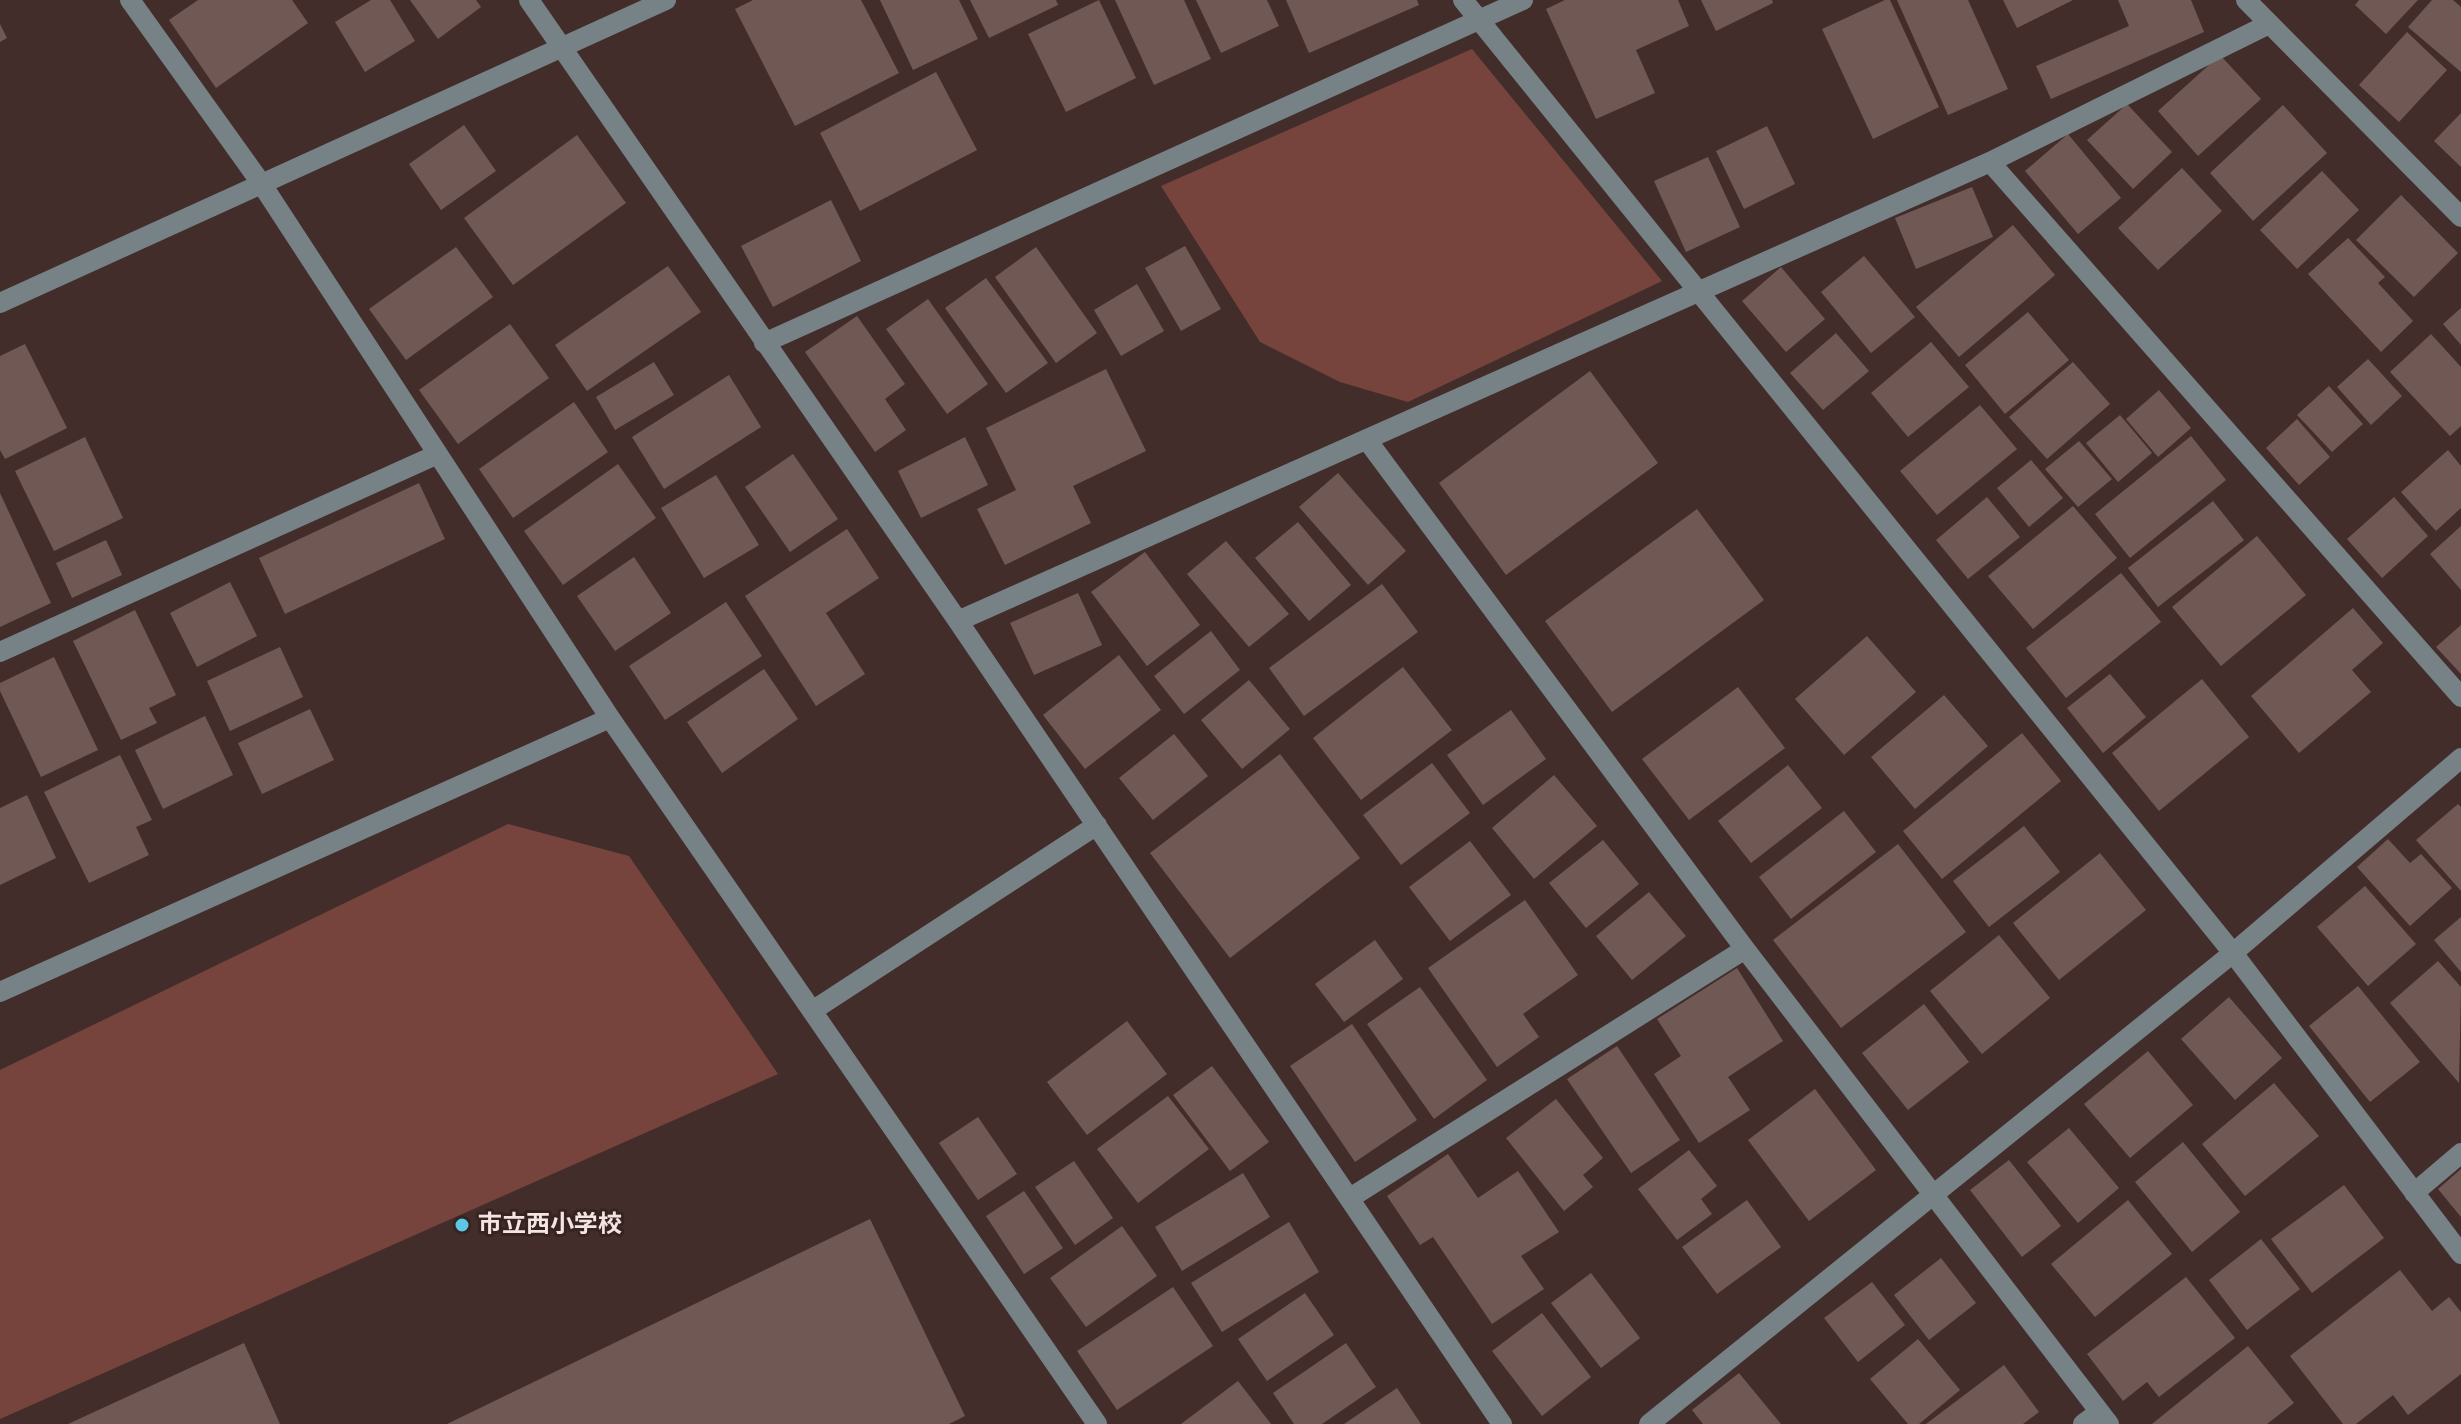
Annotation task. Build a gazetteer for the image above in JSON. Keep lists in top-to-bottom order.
{
  "places": ["市立西小学校"]
}
